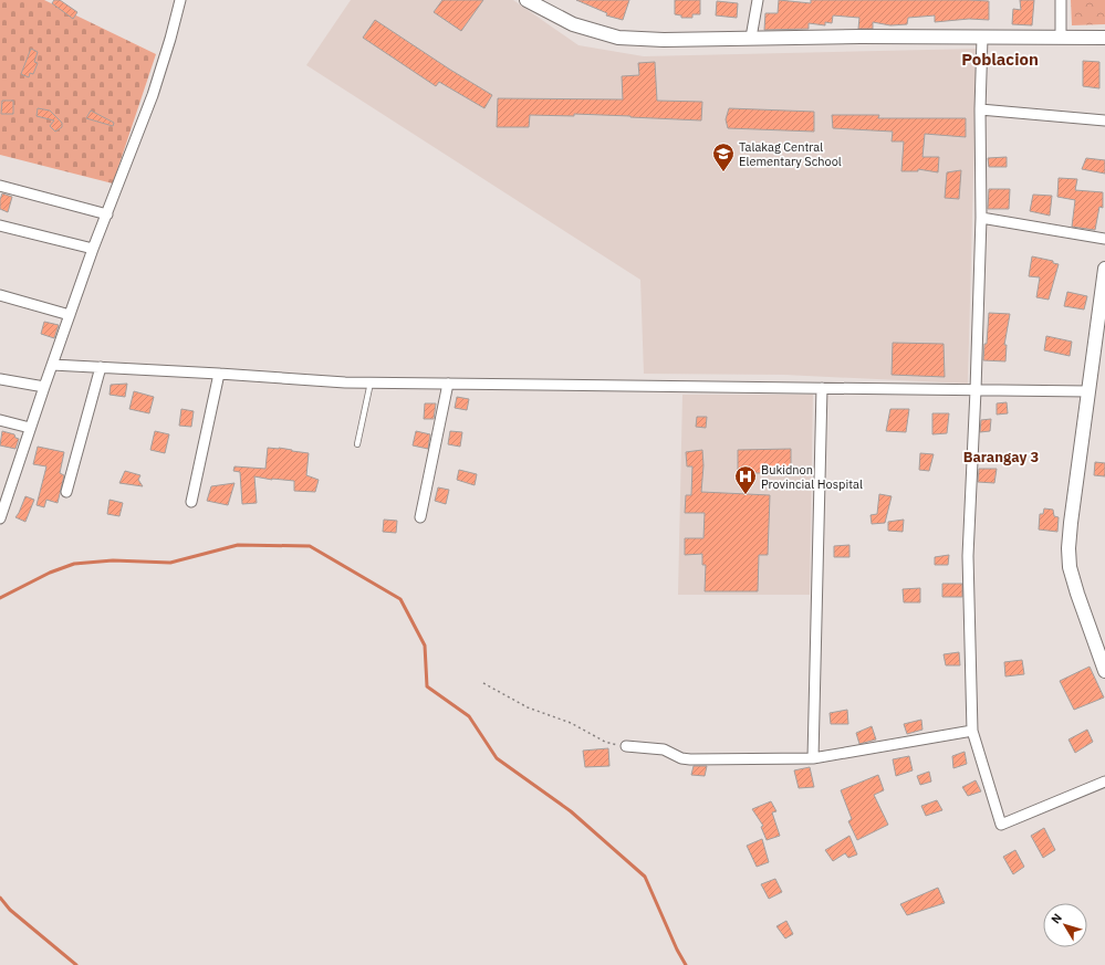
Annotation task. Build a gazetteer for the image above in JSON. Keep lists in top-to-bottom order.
{
  "districts": ["Poblacion", "Barangay 3"],
  "places": {
    "school or university": ["Talakag Central Elementary School"],
    "hospital": ["Bukidnon Provincial Hospital"]
  },
  "north": "top left"
}
